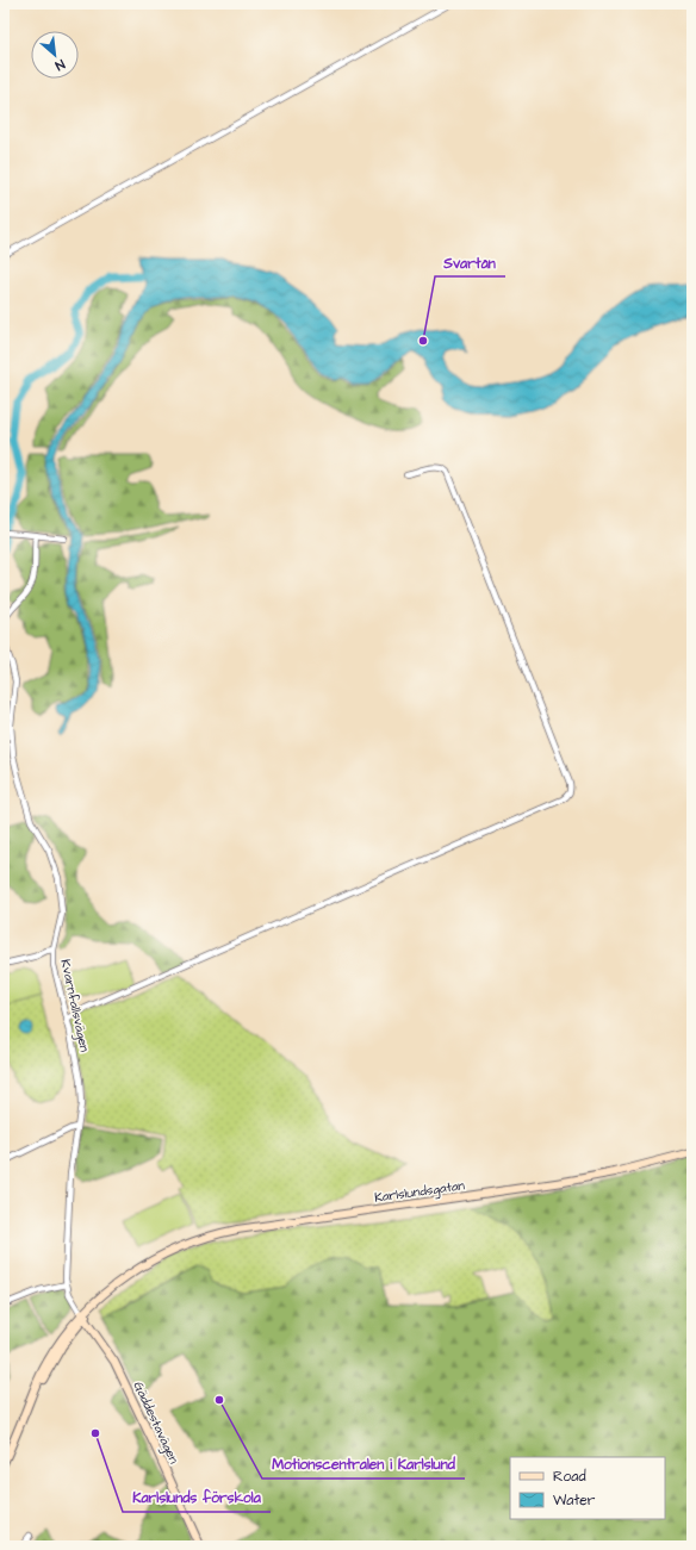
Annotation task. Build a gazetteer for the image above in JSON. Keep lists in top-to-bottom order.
{
  "streets": {
    "main road": ["Karlslundsgatan", "Gäddestavägen"],
    "street": ["Kvarnfallsvägen"]
  },
  "crossings": [
    ["Kvarnfallsvägen", "Karlslundsgatan"],
    ["Kvarnfallsvägen", "Gäddestavägen"],
    ["Karlslundsgatan", "Gäddestavägen"]
  ],
  "places": ["Svartån", "Motionscentralen i Karlslund", "Karlslunds förskola"],
  "legend": ["Road", "Water"],
  "north": "bottom right"
}
